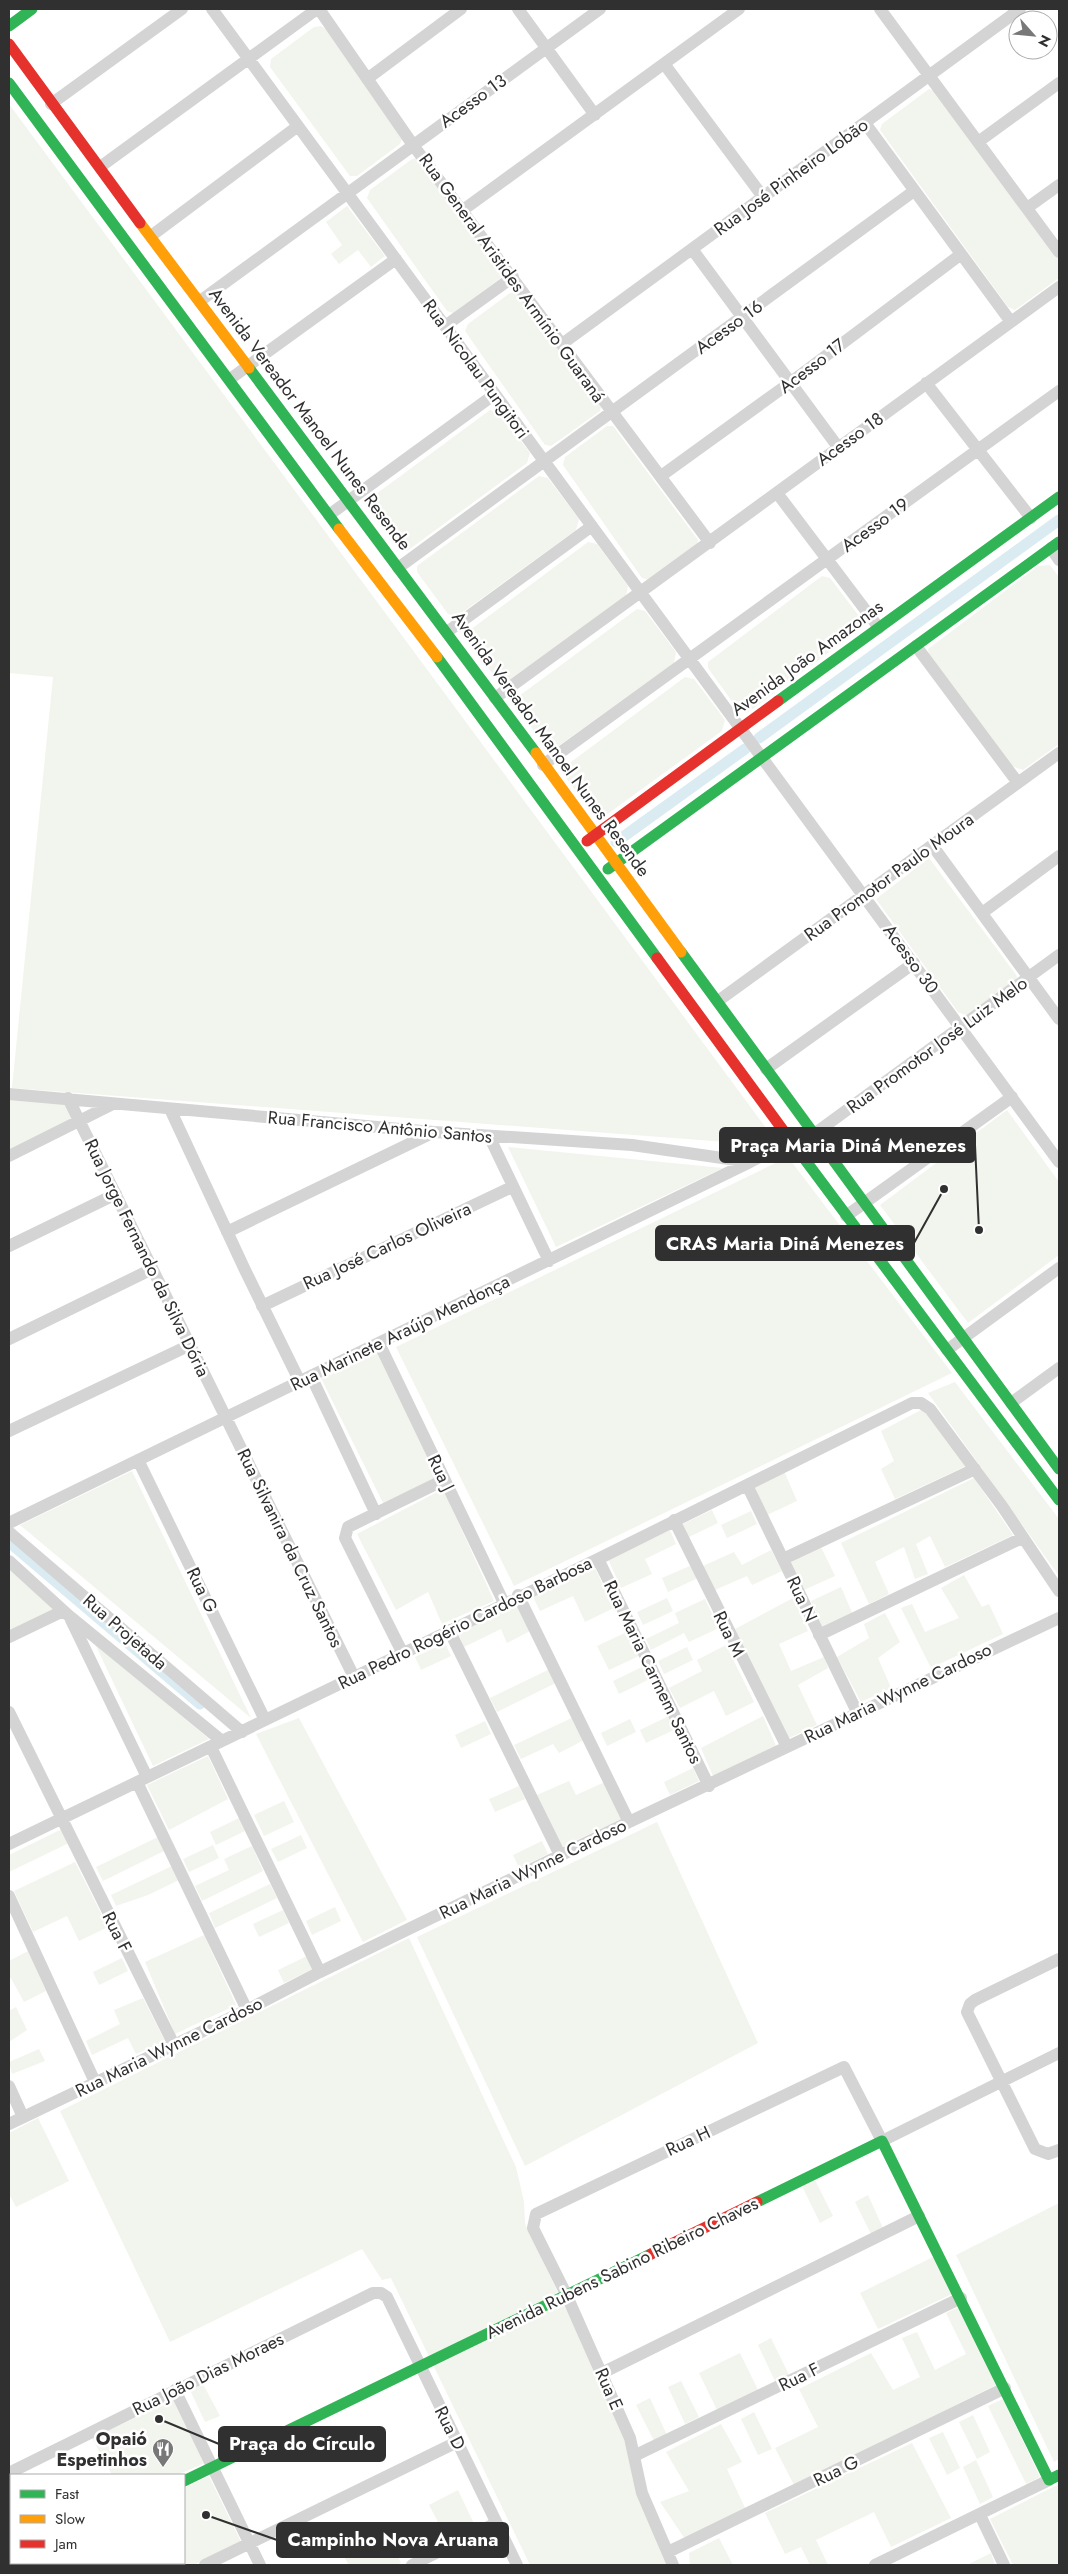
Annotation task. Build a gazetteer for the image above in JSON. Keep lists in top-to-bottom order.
{
  "streets": {
    "street": [
      "Acesso 13",
      "Rua José Pinheiro Lobão",
      "Rua General Aristides Armínio Guaraná",
      "Acesso 16",
      "Acesso 17",
      "Rua Nicolau Pungitori",
      "Avenida Vereador Manoel Nunes Resende",
      "Acesso 18",
      "Acesso 19",
      "Avenida João Amazonas",
      "Rua Promotor Paulo Moura",
      "Acesso 30",
      "Rua Promotor José Luiz Melo",
      "Rua Francisco Antônio Santos",
      "Rua José Carlos Oliveira",
      "Rua Jorge Fernando da Silva Dória",
      "Rua Marinete Araújo Mendonça",
      "Rua J",
      "Rua Silvanira da Cruz Santos",
      "Rua G",
      "Rua N",
      "Rua Pedro Rogério Cardoso Barbosa",
      "Rua Projetada",
      "Rua M",
      "Rua Maria Carmem Santos",
      "Rua Maria Wynne Cardoso",
      "Rua F",
      "Rua H",
      "Avenida Rubens Sabino Ribeiro Chaves",
      "Rua João Dias Moraes",
      "Rua E",
      "Rua D"
    ]
  },
  "crossings": [
    ["Acesso 13", "Rua General Aristides Armínio Guaraná"],
    ["Acesso 13", "Rua Nicolau Pungitori"],
    ["Acesso 13", "Avenida Vereador Manoel Nunes Resende"],
    ["Rua José Pinheiro Lobão", "Rua General Aristides Armínio Guaraná"],
    ["Rua General Aristides Armínio Guaraná", "Acesso 16"],
    ["Rua General Aristides Armínio Guaraná", "Acesso 17"],
    ["Rua General Aristides Armínio Guaraná", "Acesso 18"],
    ["Acesso 16", "Rua Nicolau Pungitori"],
    ["Acesso 16", "Avenida Vereador Manoel Nunes Resende"],
    ["Rua Nicolau Pungitori", "Acesso 18"],
    ["Rua Nicolau Pungitori", "Acesso 19"],
    ["Rua Nicolau Pungitori", "Avenida João Amazonas"],
    ["Rua Nicolau Pungitori", "Acesso 30"],
    ["Avenida Vereador Manoel Nunes Resende", "Acesso 19"],
    ["Avenida Vereador Manoel Nunes Resende", "Avenida João Amazonas"],
    ["Avenida Vereador Manoel Nunes Resende", "Rua Promotor Paulo Moura"],
    ["Avenida Vereador Manoel Nunes Resende", "Rua Promotor José Luiz Melo"],
    ["Rua Promotor Paulo Moura", "Acesso 30"],
    ["Acesso 30", "Rua Promotor José Luiz Melo"],
    ["Rua Francisco Antônio Santos", "Rua Jorge Fernando da Silva Dória"],
    ["Rua Francisco Antônio Santos", "Rua Marinete Araújo Mendonça"],
    ["Rua Jorge Fernando da Silva Dória", "Rua Marinete Araújo Mendonça"],
    ["Rua Jorge Fernando da Silva Dória", "Rua Silvanira da Cruz Santos"],
    ["Rua Marinete Araújo Mendonça", "Rua J"],
    ["Rua Marinete Araújo Mendonça", "Rua Silvanira da Cruz Santos"],
    ["Rua Marinete Araújo Mendonça", "Rua G"],
    ["Rua J", "Rua Pedro Rogério Cardoso Barbosa"],
    ["Rua Silvanira da Cruz Santos", "Rua Pedro Rogério Cardoso Barbosa"],
    ["Rua G", "Rua Pedro Rogério Cardoso Barbosa"],
    ["Rua G", "Rua E"],
    ["Rua N", "Rua Pedro Rogério Cardoso Barbosa"],
    ["Rua N", "Rua Maria Wynne Cardoso"],
    ["Rua Pedro Rogério Cardoso Barbosa", "Rua Projetada"],
    ["Rua Pedro Rogério Cardoso Barbosa", "Rua M"],
    ["Rua Pedro Rogério Cardoso Barbosa", "Rua Maria Carmem Santos"],
    ["Rua Pedro Rogério Cardoso Barbosa", "Rua F"],
    ["Rua M", "Rua Maria Wynne Cardoso"],
    ["Rua Maria Carmem Santos", "Rua Maria Wynne Cardoso"],
    ["Rua Maria Wynne Cardoso", "Rua F"],
    ["Rua F", "Rua E"],
    ["Rua H", "Avenida Rubens Sabino Ribeiro Chaves"],
    ["Rua H", "Rua E"],
    ["Avenida Rubens Sabino Ribeiro Chaves", "Rua E"],
    ["Avenida Rubens Sabino Ribeiro Chaves", "Rua D"],
    ["Rua João Dias Moraes", "Rua D"]
  ],
  "places": {
    "other": [
      "CRAS Maria Diná Menezes",
      "Praça Maria Diná Menezes",
      "Praça do Círculo",
      "Campinho Nova Aruana"
    ],
    "restaurant": ["Opaió Espetinhos"]
  },
  "legend": ["Fast", "Slow", "Jam"],
  "north": "bottom right"
}
